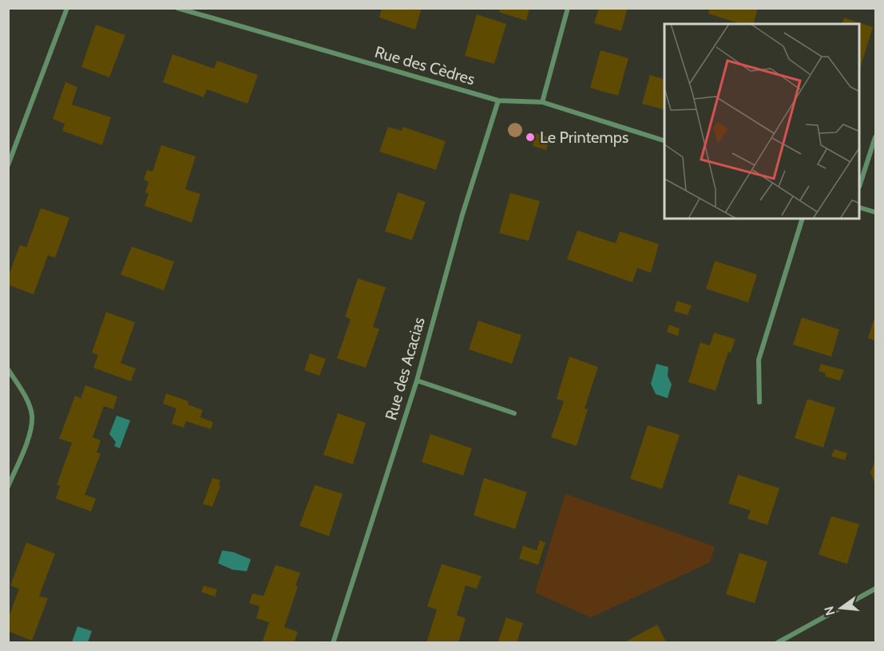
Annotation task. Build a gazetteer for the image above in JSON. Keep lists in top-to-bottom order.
{
  "streets": {
    "street": ["Rue des Cèdres", "Rue des Acacias"]
  },
  "crossings": [
    ["Rue des Cèdres", "Rue des Acacias"]
  ],
  "places": ["Le Printemps"],
  "north": "left"
}
